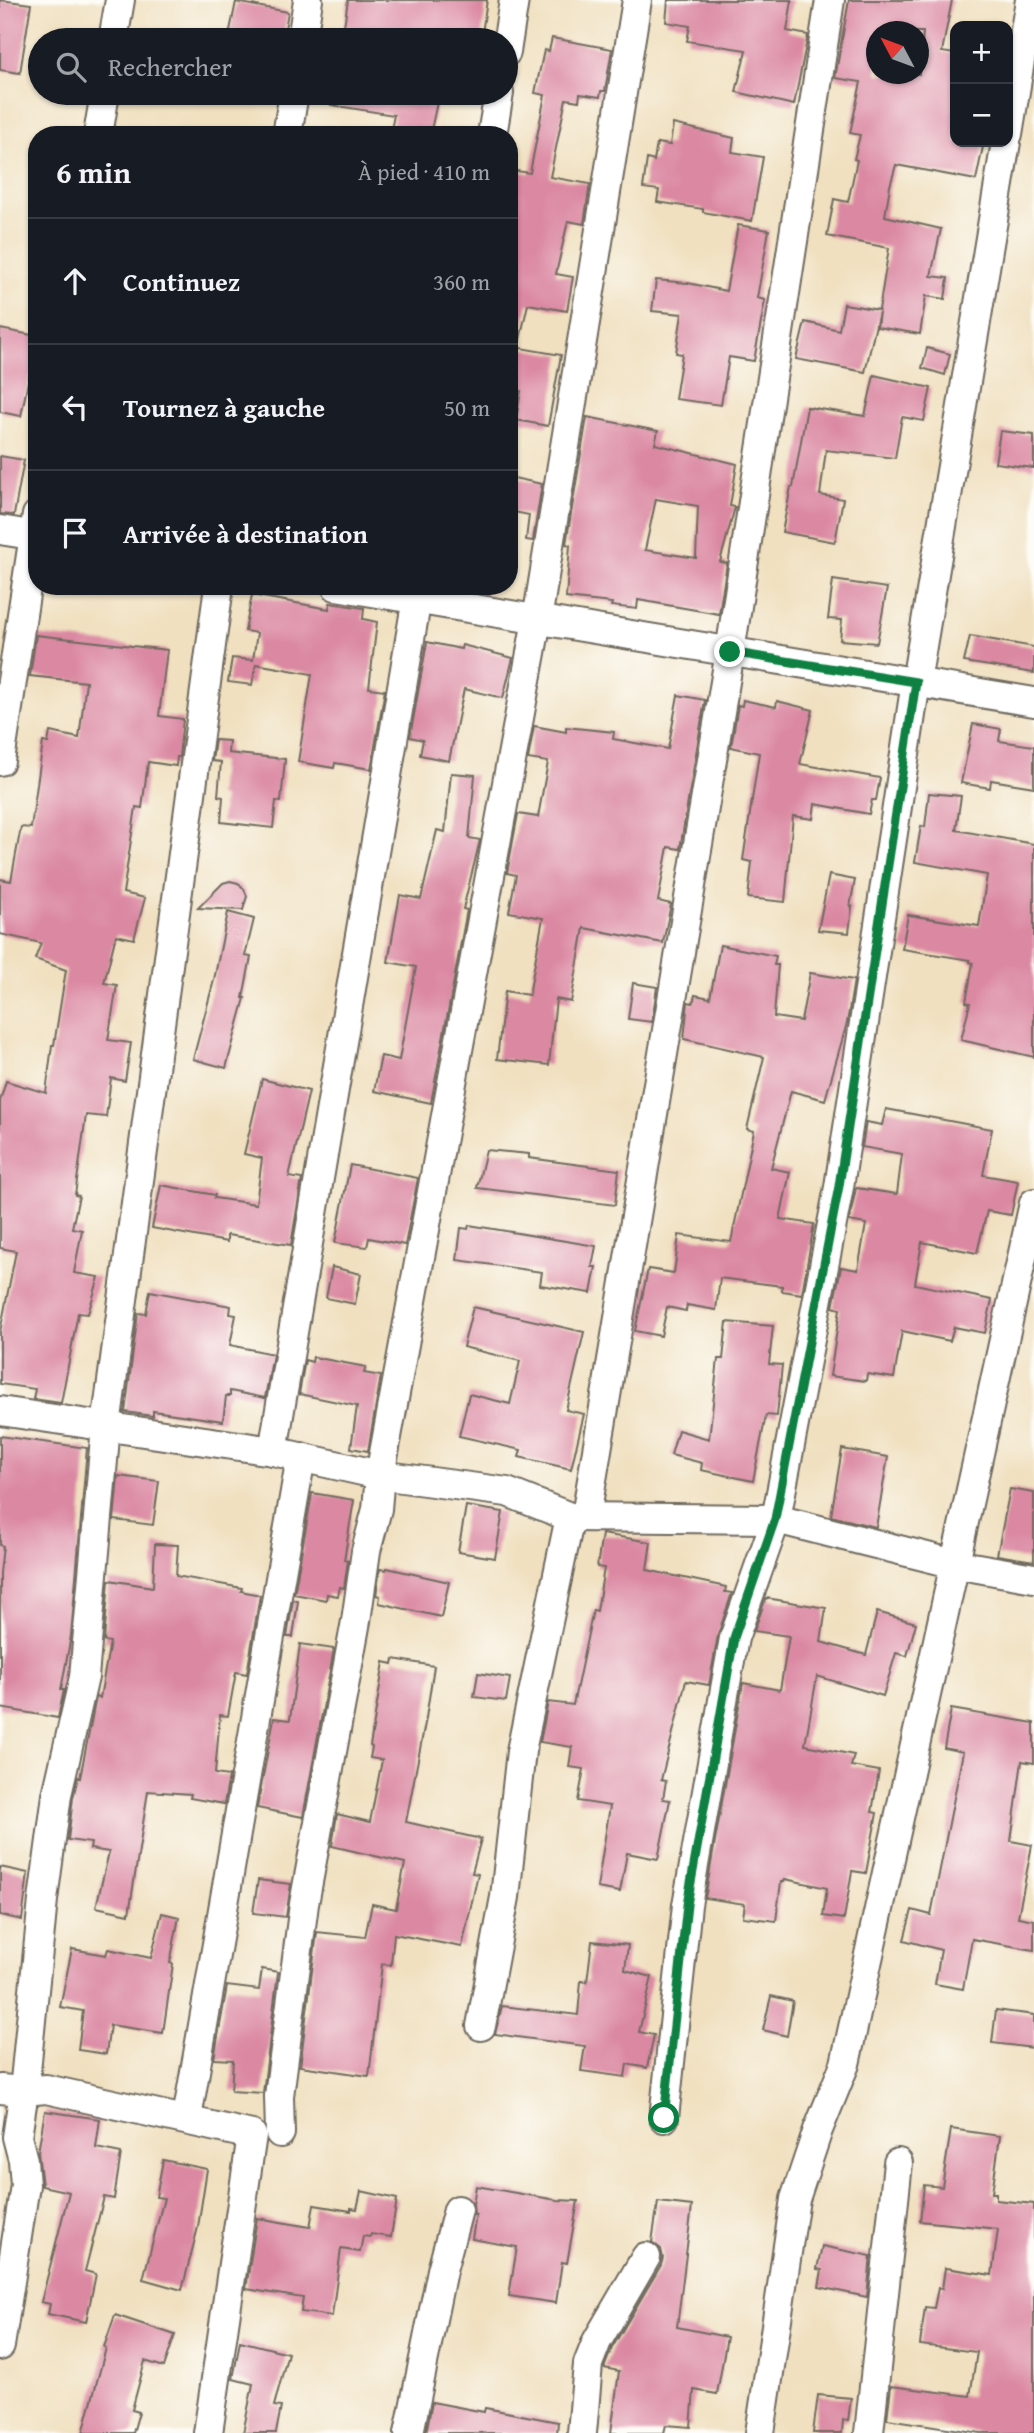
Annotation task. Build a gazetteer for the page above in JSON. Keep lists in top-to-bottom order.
{
  "north": "top left",
  "page": {
    "map_buttons": ["+", "−"],
    "search": "Rechercher",
    "heading": ["6 min", "À pied · 410 m"],
    "list": [
      ["Continuez", "360 m"],
      ["Tournez à gauche", "50 m"],
      "Arrivée à destination"
    ]
  }
}
